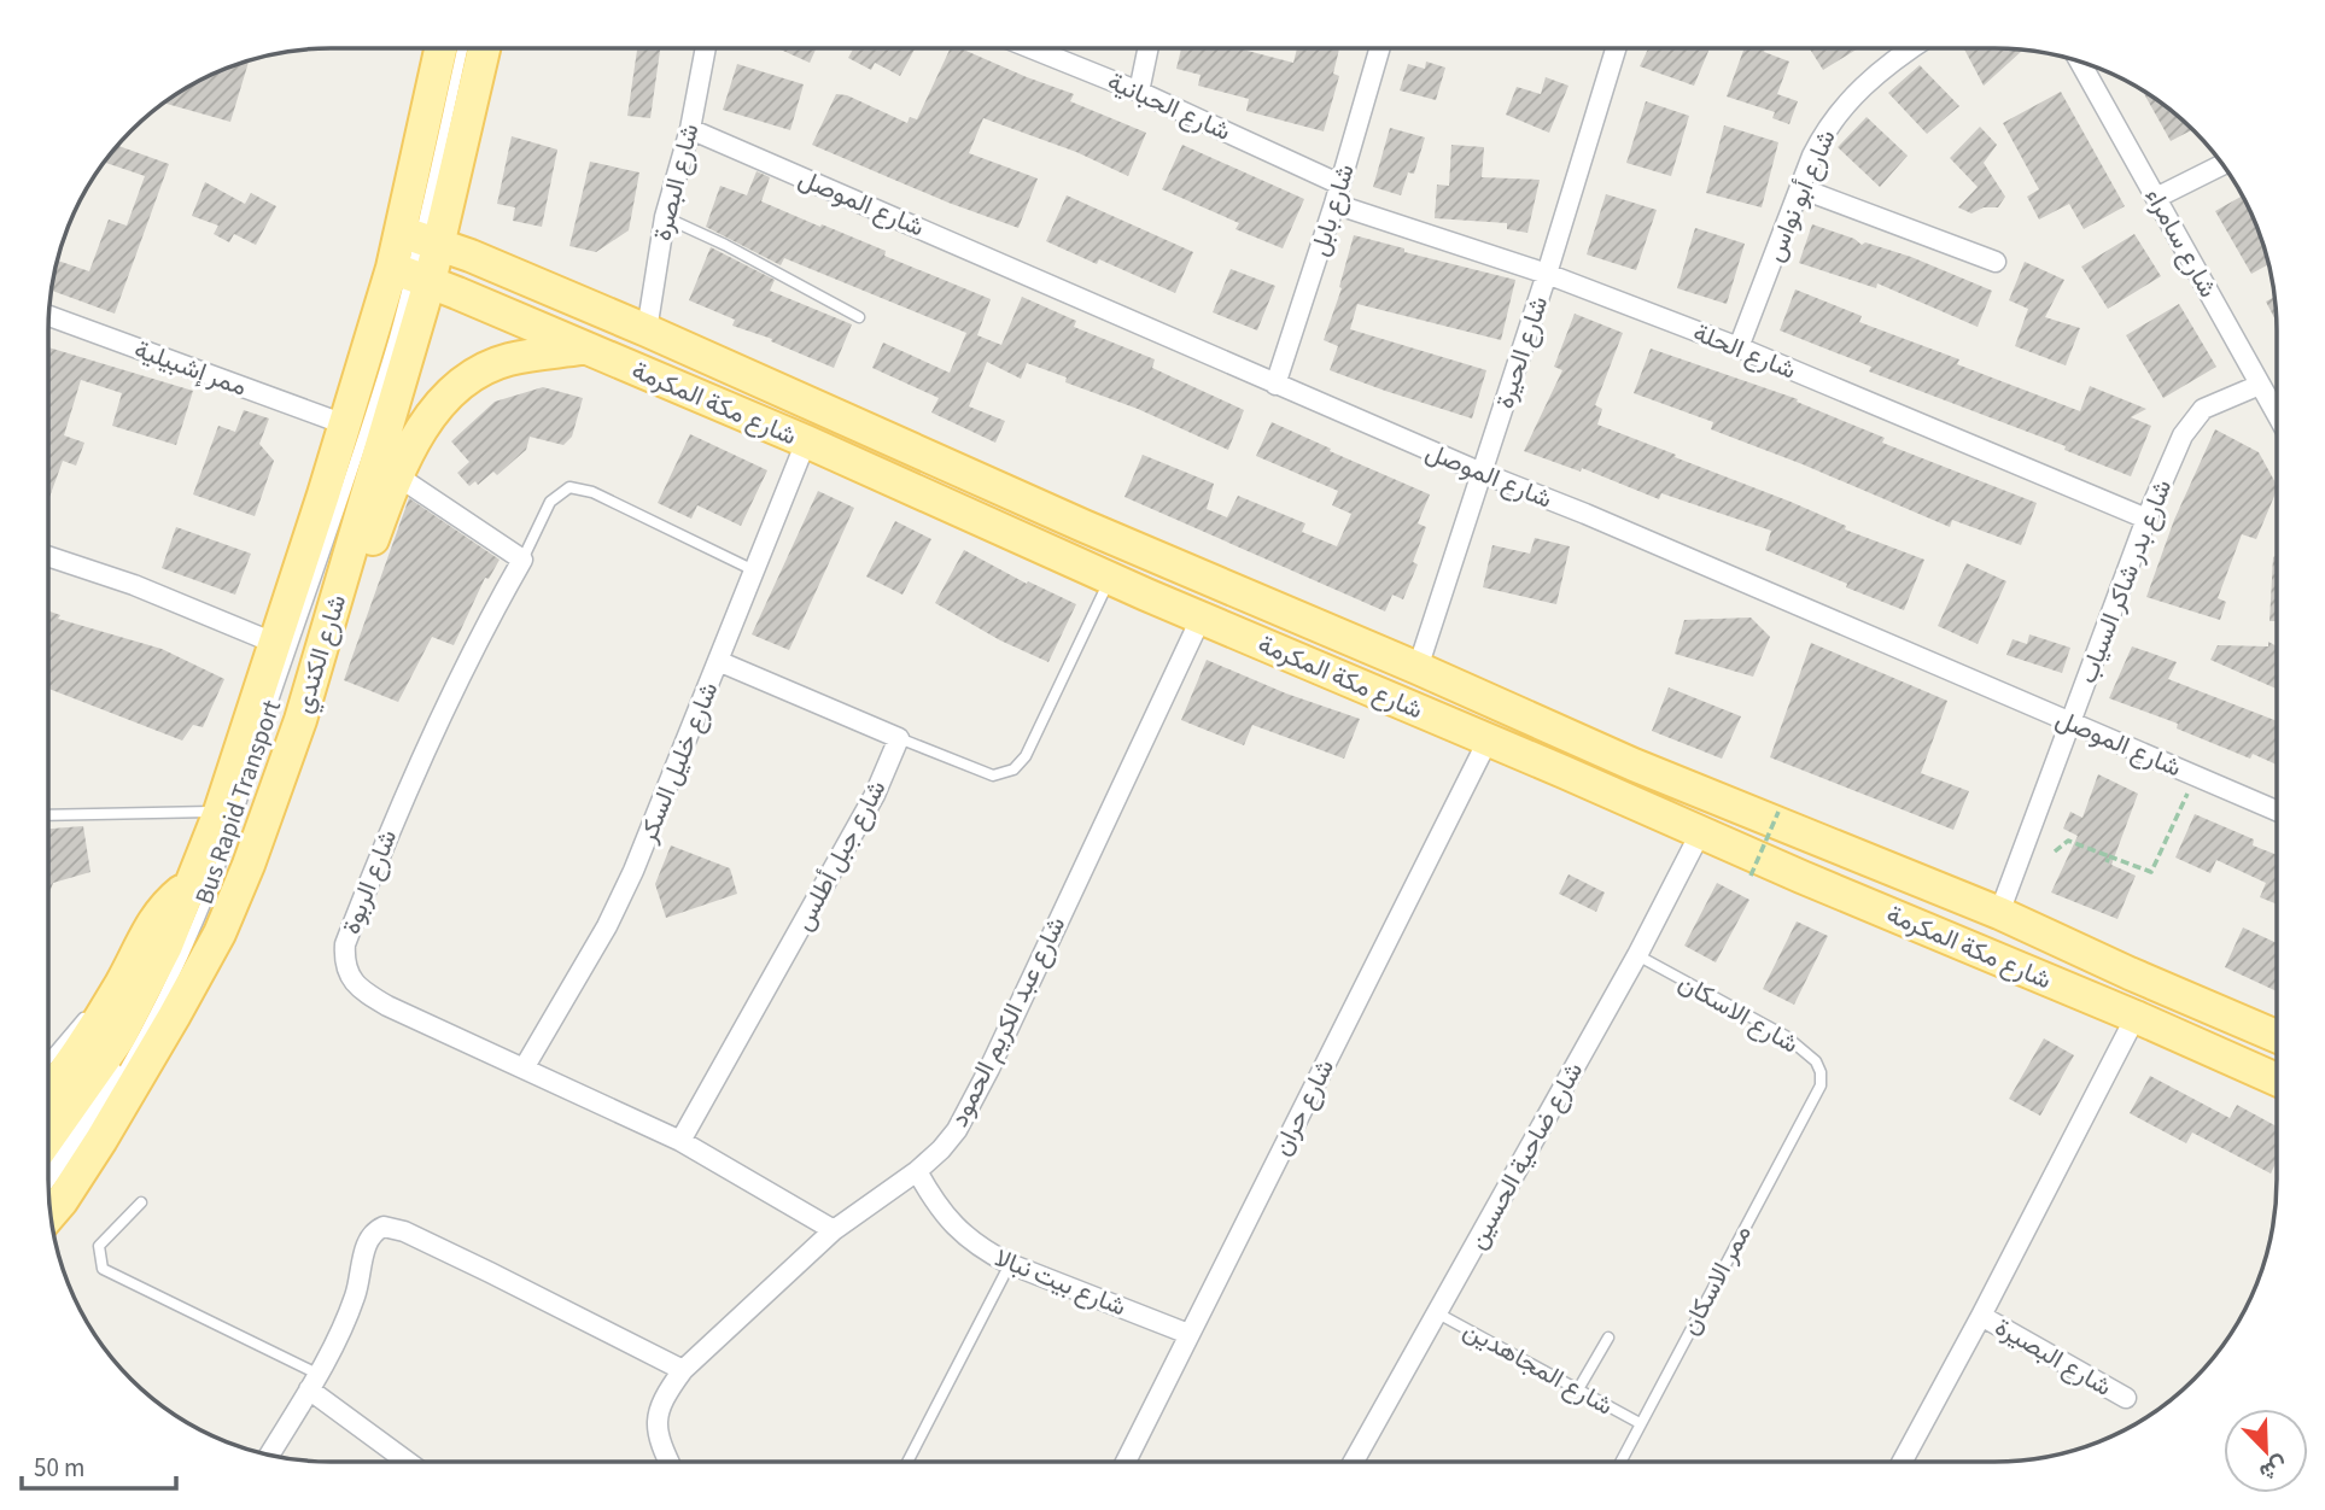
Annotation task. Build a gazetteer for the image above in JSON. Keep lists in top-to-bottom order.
{
  "streets": {
    "main road": ["شارع مكة المكرمة", "شارع الكندي"],
    "street": [
      "شارع الحبانية",
      "شارع البصرة",
      "شارع أبو نواس",
      "شارع الموصل",
      "شارع بابل",
      "شارع سامراء",
      "شارع الحلة",
      "شارع الحيرة",
      "ممر إشبيلية",
      "شارع بدر شاكر السياب",
      "شارع خليل السكر",
      "شارع جبل أطلس",
      "شارع الربوة",
      "شارع عبد الكريم الحمود",
      "شارع حران",
      "شارع ضاحية الحسين",
      "شارع بيت نبالا",
      "شارع البصيرة"
    ],
    "lane": [
      "Bus Rapid Transport",
      "شارع الاسكان",
      "ممر الاسكان",
      "شارع المجاهدين"
    ]
  },
  "crossings": [
    ["شارع الحبانية", "شارع بابل"],
    ["شارع البصرة", "شارع الموصل"],
    ["شارع البصرة", "شارع مكة المكرمة"],
    ["شارع أبو نواس", "شارع الحلة"],
    ["شارع الموصل", "شارع بابل"],
    ["شارع الموصل", "شارع الحيرة"],
    ["شارع الموصل", "شارع بدر شاكر السياب"],
    ["شارع بابل", "شارع الحلة"],
    ["شارع سامراء", "شارع بدر شاكر السياب"],
    ["شارع الحلة", "شارع الحيرة"],
    ["شارع الحلة", "شارع بدر شاكر السياب"],
    ["شارع الحيرة", "شارع مكة المكرمة"],
    ["ممر إشبيلية", "شارع الكندي"],
    ["شارع مكة المكرمة", "شارع بدر شاكر السياب"],
    ["شارع مكة المكرمة", "شارع الكندي"],
    ["شارع مكة المكرمة", "شارع خليل السكر"],
    ["شارع مكة المكرمة", "Bus Rapid Transport"],
    ["شارع مكة المكرمة", "شارع عبد الكريم الحمود"],
    ["شارع مكة المكرمة", "شارع حران"],
    ["شارع مكة المكرمة", "شارع ضاحية الحسين"],
    ["شارع الكندي", "Bus Rapid Transport"],
    ["شارع خليل السكر", "شارع الربوة"],
    ["شارع جبل أطلس", "شارع الربوة"],
    ["شارع الربوة", "شارع عبد الكريم الحمود"],
    ["شارع الاسكان", "شارع ضاحية الحسين"],
    ["شارع الاسكان", "ممر الاسكان"],
    ["شارع عبد الكريم الحمود", "شارع بيت نبالا"],
    ["شارع حران", "شارع بيت نبالا"],
    ["شارع ضاحية الحسين", "شارع المجاهدين"],
    ["ممر الاسكان", "شارع المجاهدين"]
  ],
  "scale_bar": "50 m",
  "north": "bottom right"
}
